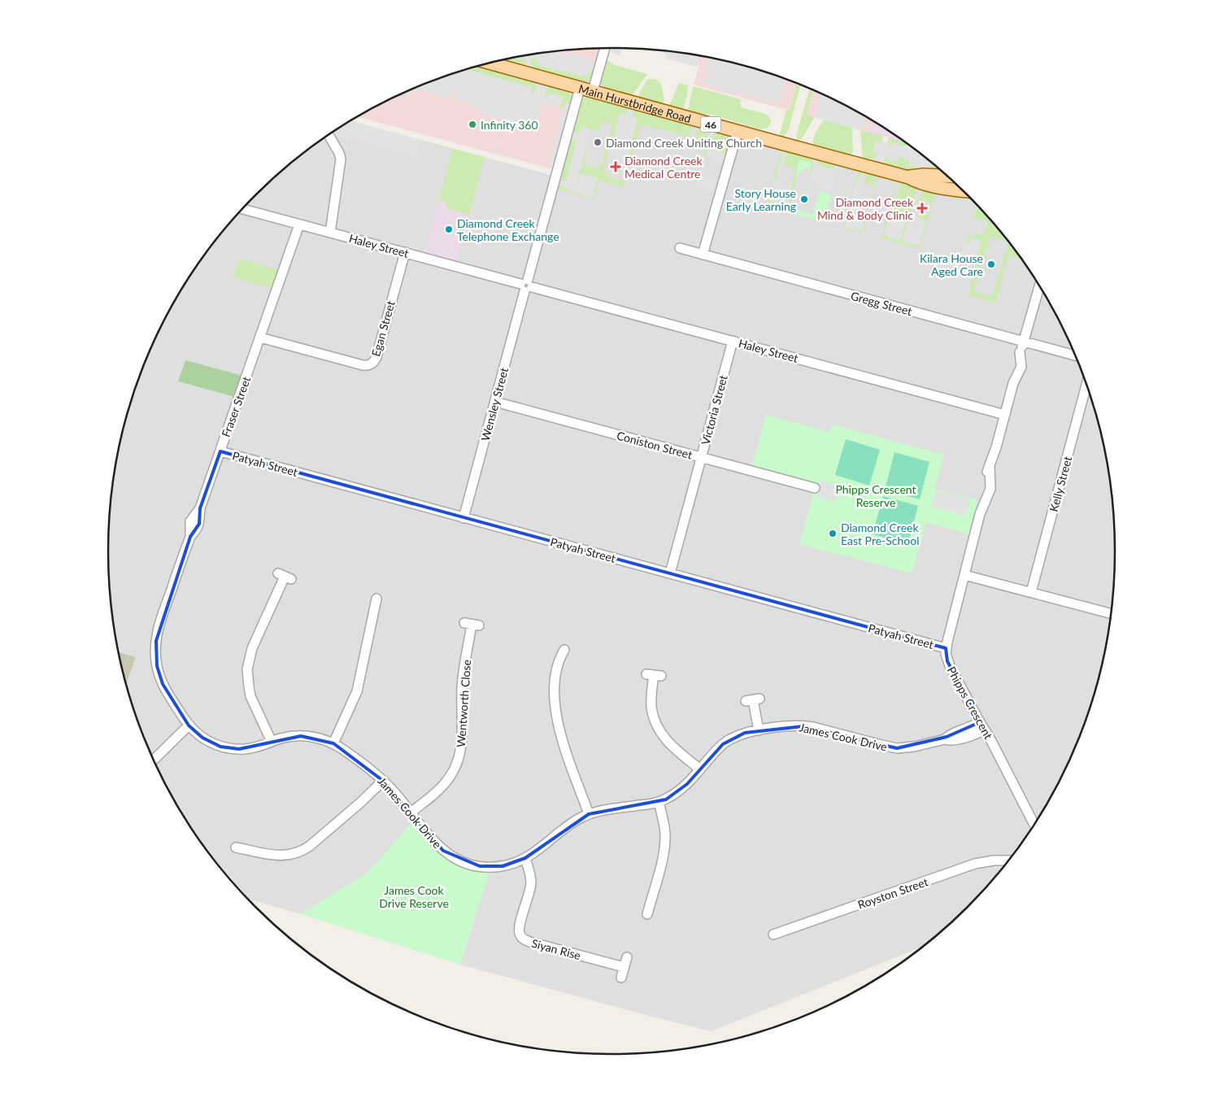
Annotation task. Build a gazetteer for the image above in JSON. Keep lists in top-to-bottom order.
{
  "streets": {
    "main road": ["Main Hurstbridge Road", "46"],
    "street": [
      "Haley Street",
      "Gregg Street",
      "Egan Street",
      "Wensley Street",
      "Fraser Street",
      "Victoria Street",
      "Coniston Street",
      "Patyah Street",
      "Kelly Street",
      "Phipps Crescent",
      "Wentworth Close",
      "James Cook Drive",
      "Royston Street",
      "Siyan Rise"
    ]
  },
  "crossings": [
    ["Main Hurstbridge Road", "Wensley Street"],
    ["Haley Street", "Egan Street"],
    ["Haley Street", "Wensley Street"],
    ["Haley Street", "Fraser Street"],
    ["Haley Street", "Victoria Street"],
    ["Haley Street", "Phipps Crescent"],
    ["Gregg Street", "Phipps Crescent"],
    ["Egan Street", "Fraser Street"],
    ["Wensley Street", "Coniston Street"],
    ["Wensley Street", "Patyah Street"],
    ["Fraser Street", "Patyah Street"],
    ["Fraser Street", "James Cook Drive"],
    ["Victoria Street", "Coniston Street"],
    ["Victoria Street", "Patyah Street"],
    ["Patyah Street", "Phipps Crescent"],
    ["Phipps Crescent", "James Cook Drive"],
    ["Wentworth Close", "James Cook Drive"],
    ["James Cook Drive", "Siyan Rise"]
  ],
  "parks": ["Phipps Crescent Reserve", "James Cook Drive Reserve"],
  "places": {
    "other": [
      "Infinity 360",
      "Diamond Creek Uniting Church",
      "Story House Early Learning",
      "Diamond Creek Telephone Exchange",
      "Kilara House Aged Care",
      "Diamond Creek East Pre-School"
    ],
    "health": ["Diamond Creek Medical Centre", "Diamond Creek Mind & Body Clinic"]
  }
}
